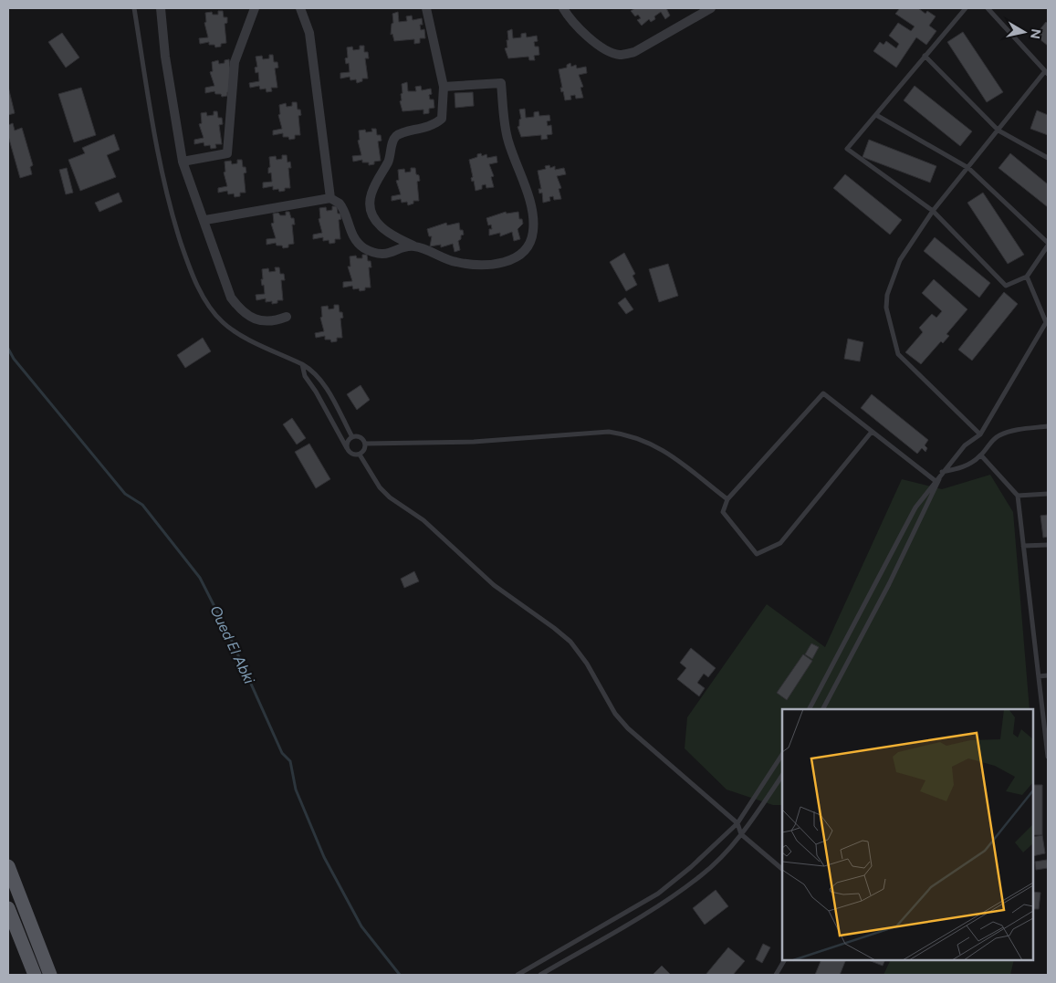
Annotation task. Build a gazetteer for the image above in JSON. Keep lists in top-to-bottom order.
{
  "water": ["Oued El Abki"],
  "north": "right"
}
